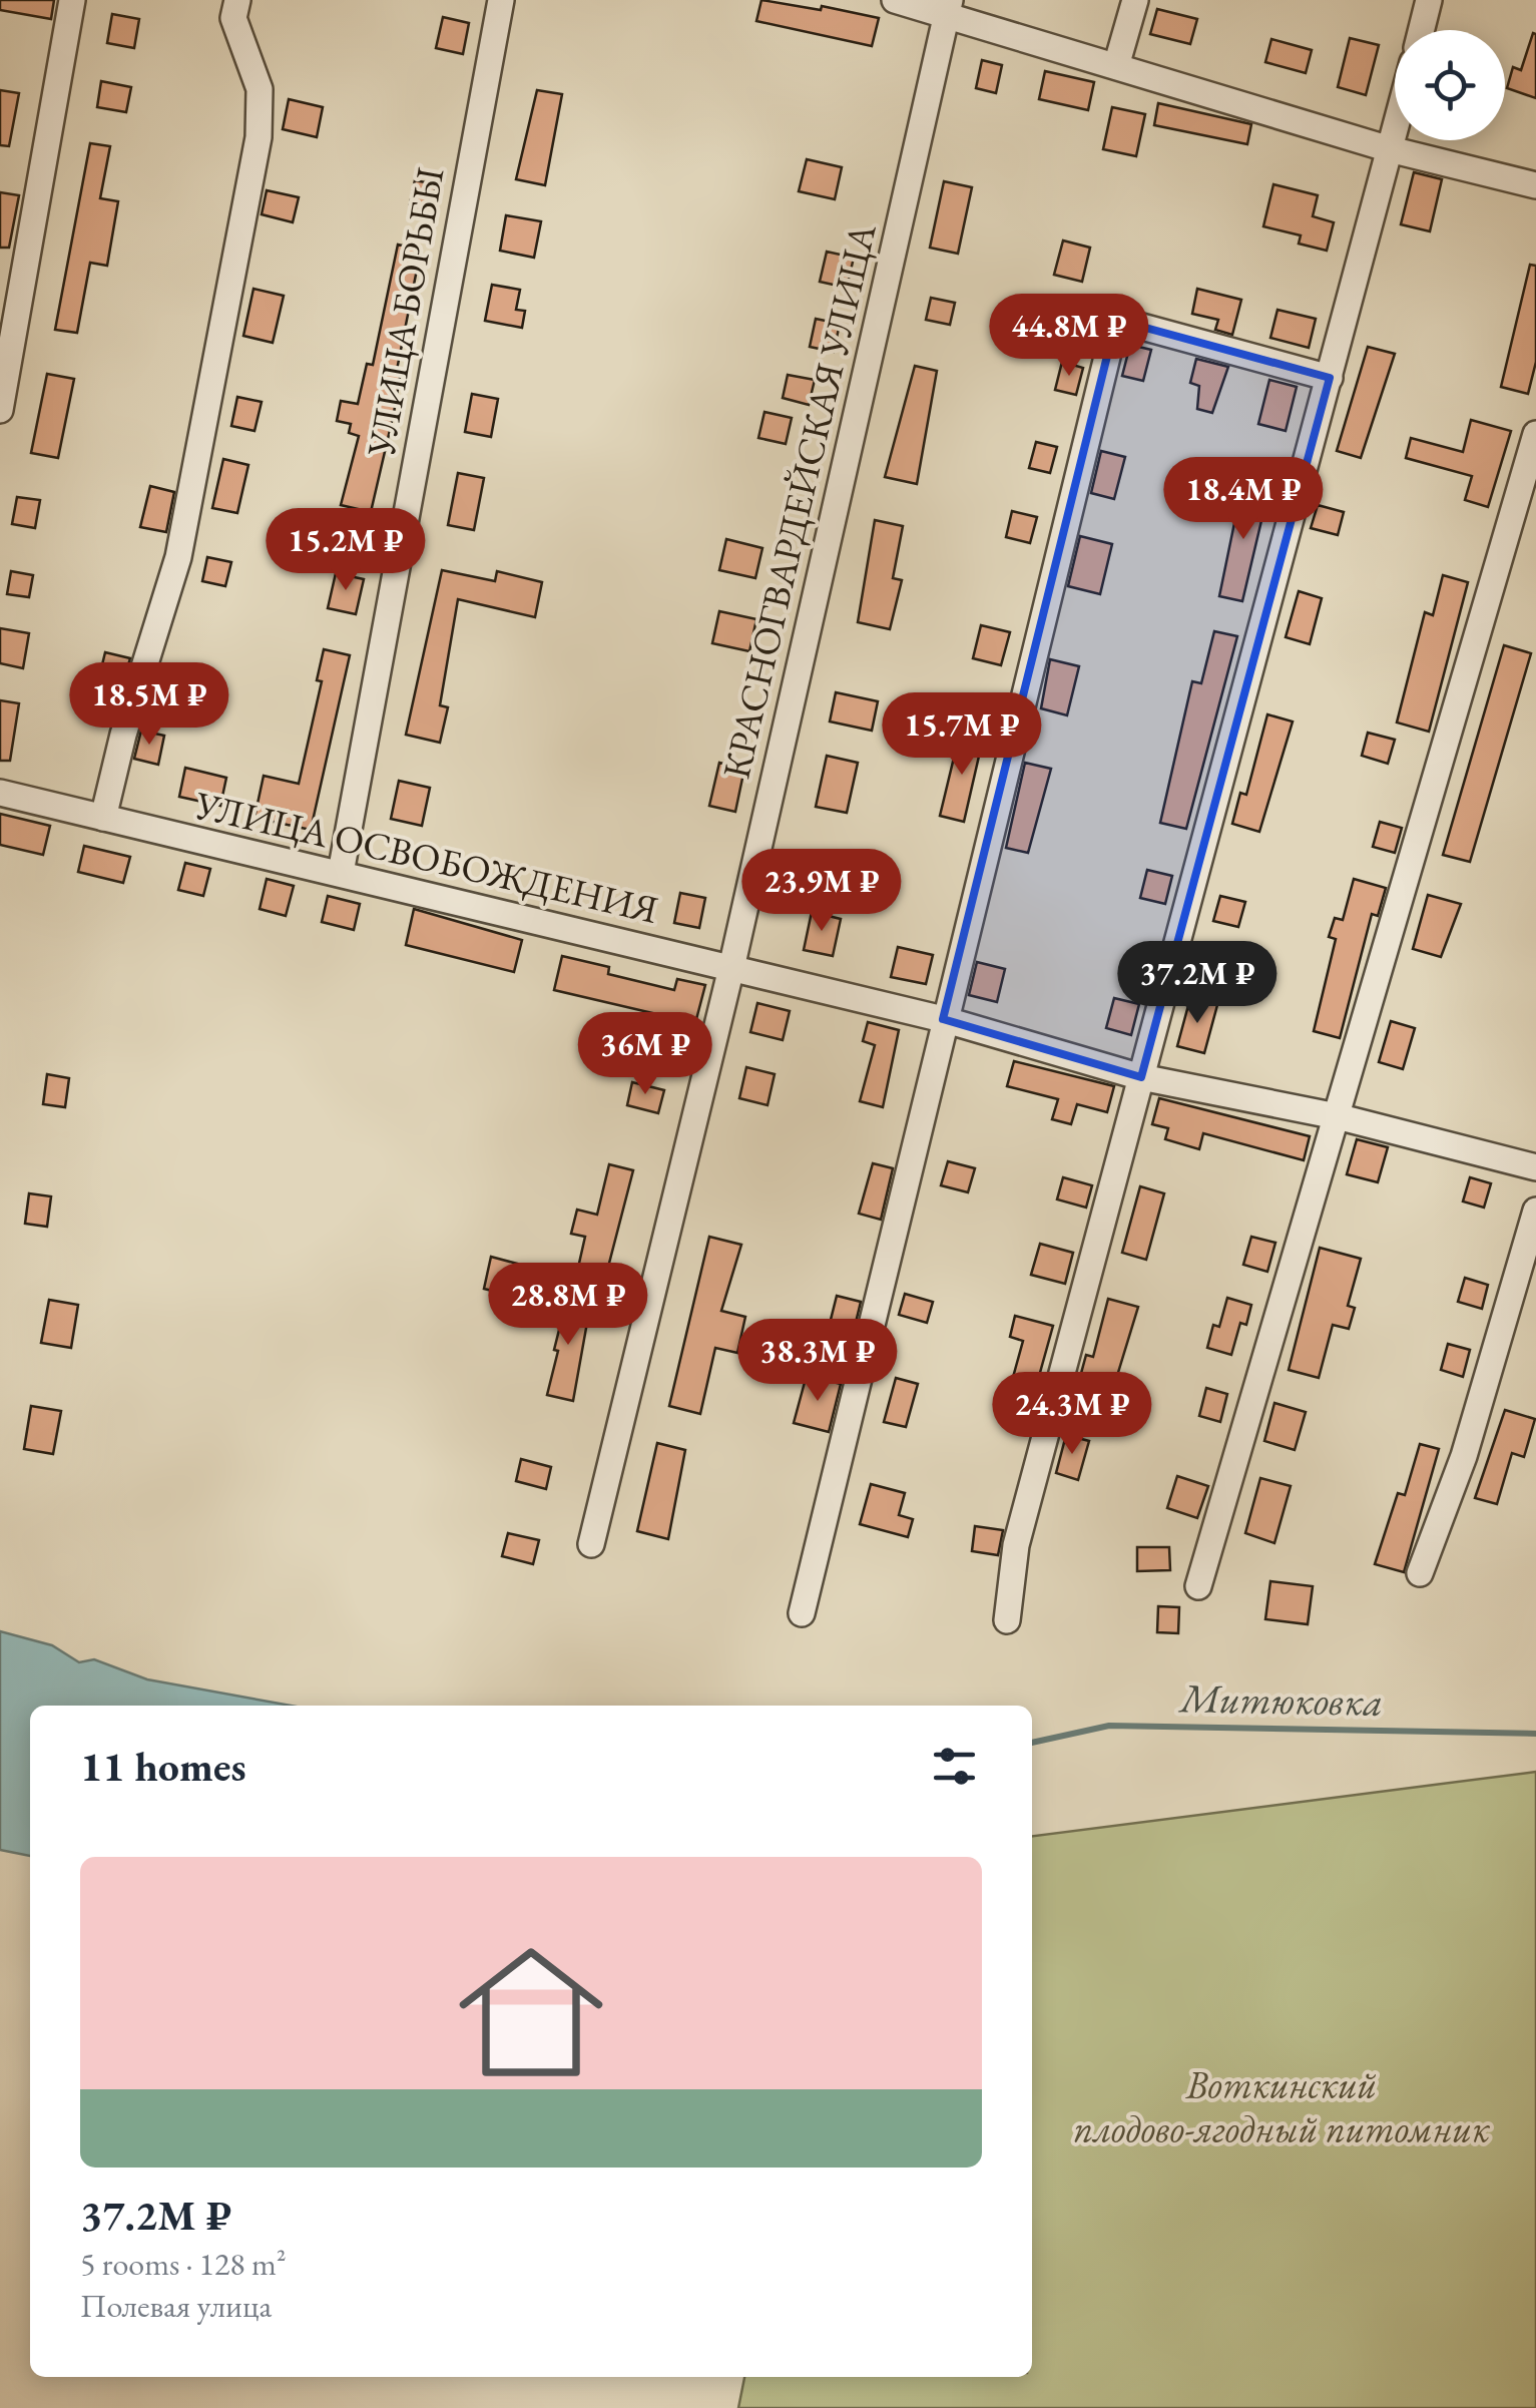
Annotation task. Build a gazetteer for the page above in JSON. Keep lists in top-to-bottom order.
{
  "streets": {
    "street": ["УЛИЦА БОРЬБЫ", "КРАСНОГВАРДЕЙСКАЯ УЛИЦА", "УЛИЦА ОСВОБОЖДЕНИЯ"]
  },
  "crossings": [
    ["УЛИЦА БОРЬБЫ", "УЛИЦА ОСВОБОЖДЕНИЯ"],
    ["КРАСНОГВАРДЕЙСКАЯ УЛИЦА", "УЛИЦА ОСВОБОЖДЕНИЯ"]
  ],
  "water": ["Митюковка"],
  "parks": ["Воткинский плодово-ягодный питомник"],
  "page": {
    "price": [
      "44.8M ₽",
      "18.4M ₽",
      "15.2M ₽",
      "18.5M ₽",
      "15.7M ₽",
      "23.9M ₽",
      "37.2M ₽",
      "36M ₽",
      "28.8M ₽",
      "38.3M ₽",
      "24.3M ₽"
    ],
    "heading": "11 homes",
    "list": [
      {
        "name": "37.2M ₽",
        "note": "5 rooms · 128 m² · Полевая улица"
      }
    ]
  }
}
